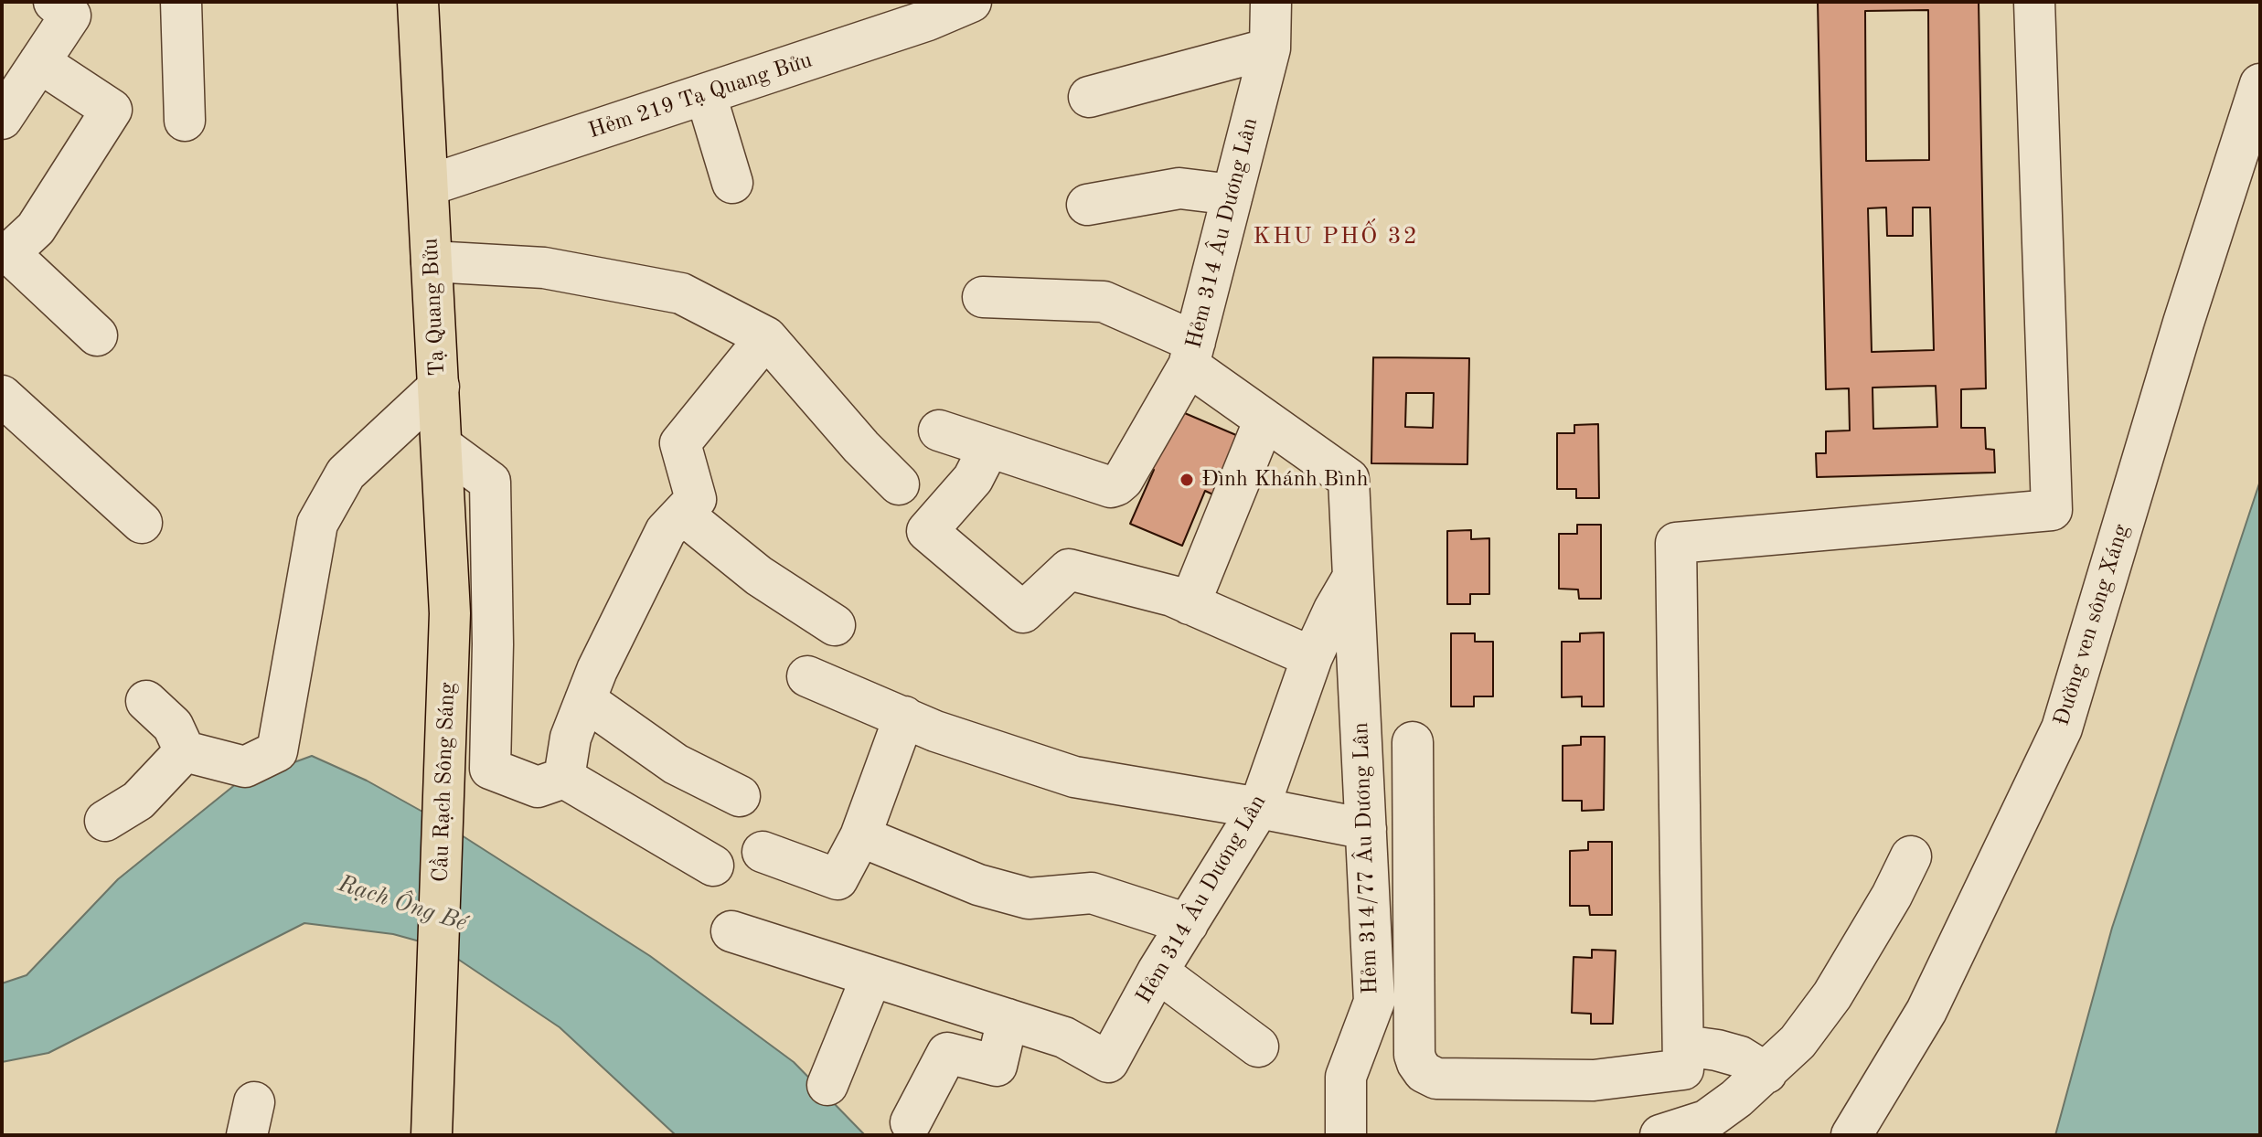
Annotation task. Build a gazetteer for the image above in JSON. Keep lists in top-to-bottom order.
{
  "streets": {
    "main road": ["Tạ Quang Bửu", "Cầu Rạch Sông Sáng"],
    "street": [
      "Hẻm 219 Tạ Quang Bửu",
      "Hẻm 314 Âu Dương Lân",
      "Đường ven sông Xáng",
      "Hẻm 314/77 Âu Dương Lân"
    ]
  },
  "crossings": [
    ["Hẻm 219 Tạ Quang Bửu", "Tạ Quang Bửu"],
    ["Hẻm 314 Âu Dương Lân", "Hẻm 314/77 Âu Dương Lân"],
    ["Tạ Quang Bửu", "Cầu Rạch Sông Sáng"]
  ],
  "districts": ["KHU PHỐ 32"],
  "water": ["Rạch Ông Bé"],
  "places": ["Đình Khánh Bình"]
}
